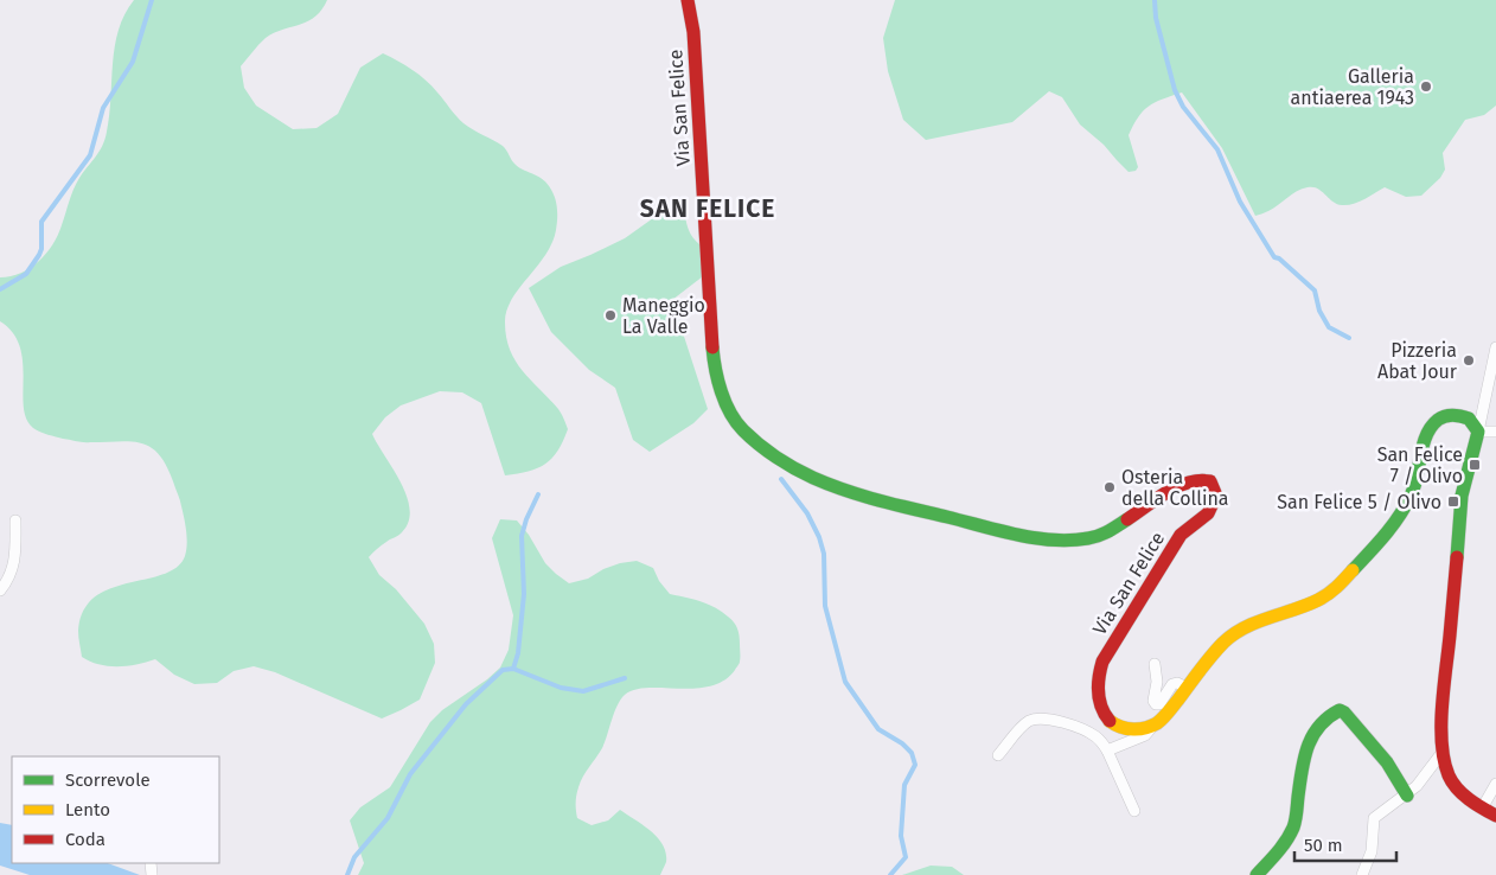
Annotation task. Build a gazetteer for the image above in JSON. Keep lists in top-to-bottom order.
{
  "streets": {
    "street": ["Via San Felice"]
  },
  "districts": ["SAN FELICE"],
  "places": {
    "other": [
      "Galleria antiaerea 1943",
      "Maneggio La Valle",
      "Pizzeria Abat Jour",
      "Osteria della Collina"
    ],
    "transit": ["San Felice 7 / Olivo", "San Felice 5 / Olivo"]
  },
  "legend": ["Scorrevole", "Lento", "Coda"],
  "scale_bar": "50 m"
}
